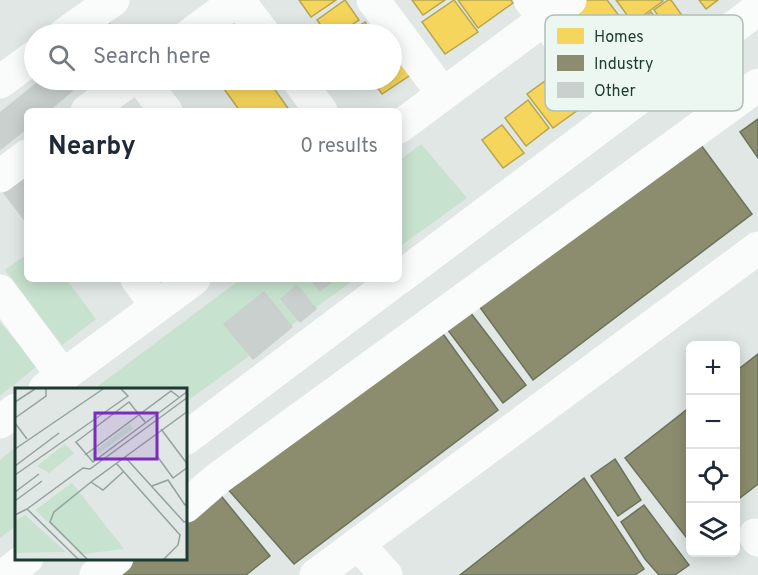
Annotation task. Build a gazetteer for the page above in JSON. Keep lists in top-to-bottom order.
{
  "legend": ["Homes", "Industry", "Other"],
  "page": {
    "search": "Search here",
    "heading": ["Nearby", "0 results"],
    "map_buttons": ["+", "−"]
  }
}
